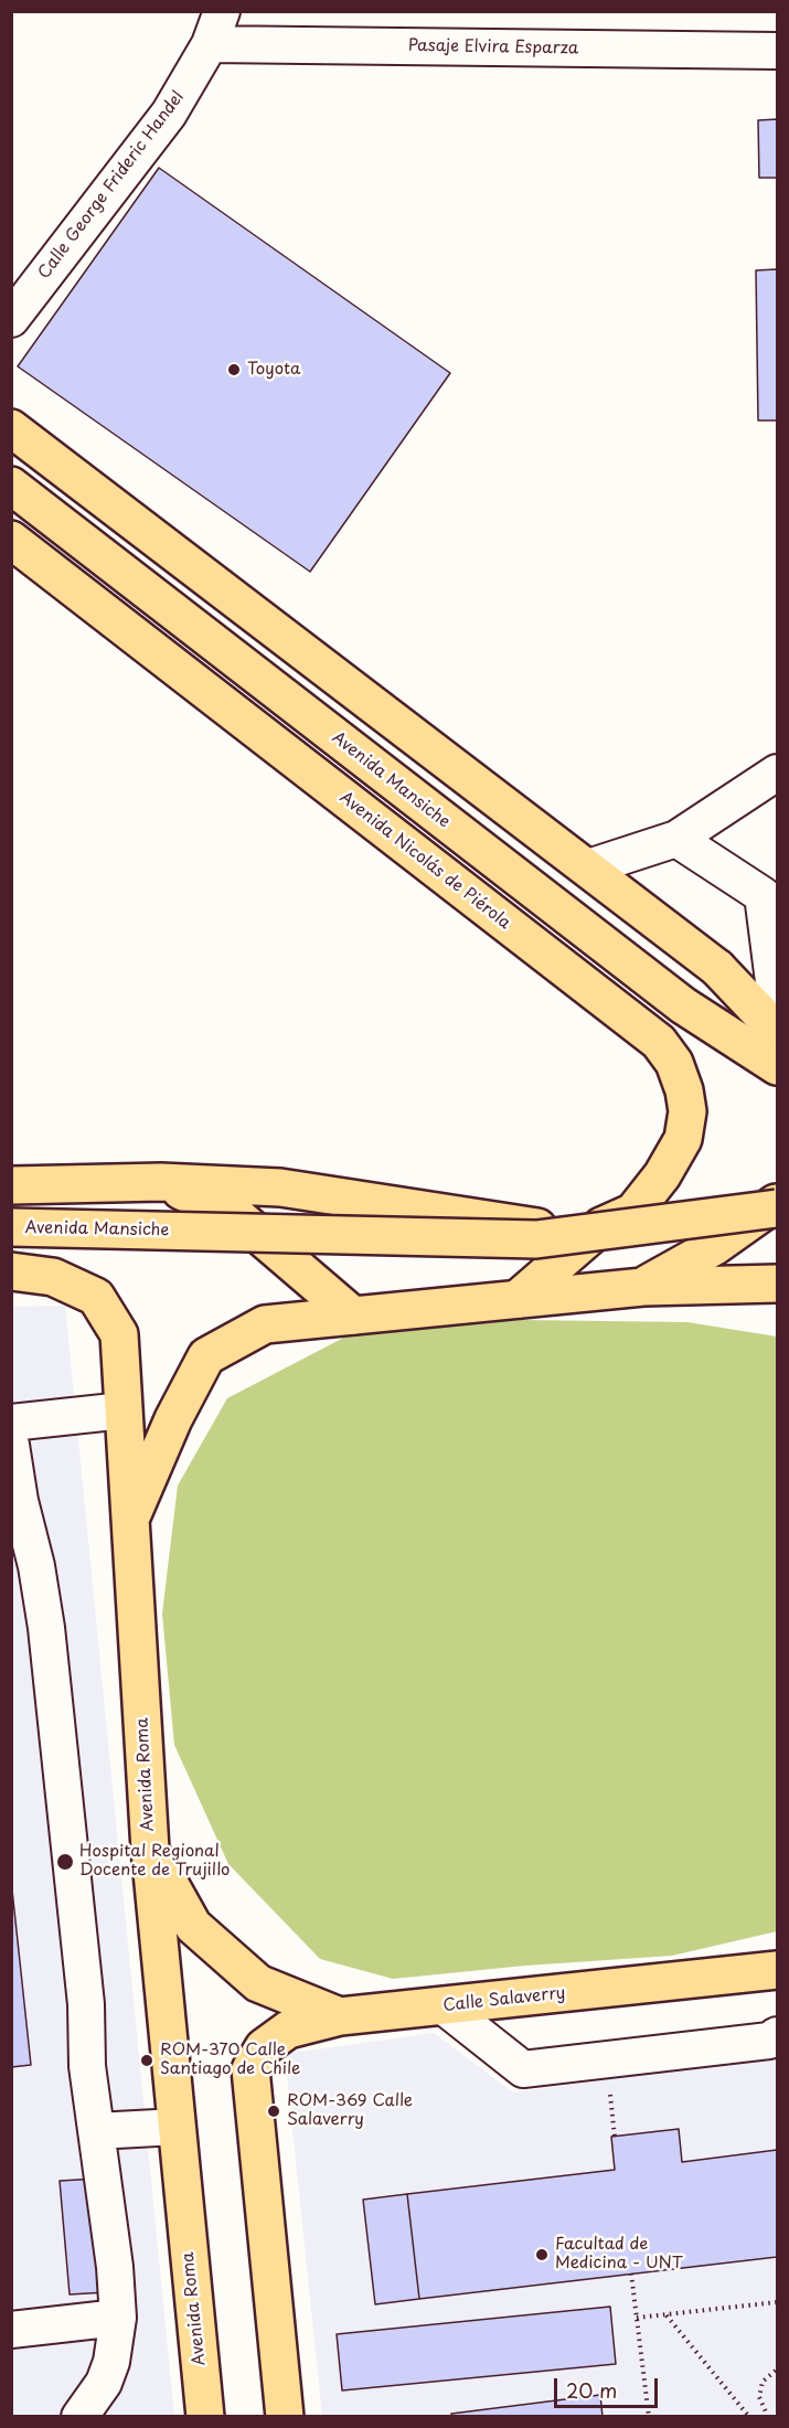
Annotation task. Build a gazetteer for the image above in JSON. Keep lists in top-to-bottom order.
{
  "streets": {
    "main road": [
      "Avenida Mansiche",
      "Avenida Nicolás de Piérola",
      "Avenida Roma",
      "Calle Salaverry"
    ],
    "street": ["Pasaje Elvira Esparza", "Calle George Frideric Handel"]
  },
  "crossings": [
    ["Pasaje Elvira Esparza", "Calle George Frideric Handel"]
  ],
  "places": [
    "Toyota",
    "Hospital Regional Docente de Trujillo",
    "ROM-370 Calle Santiago de Chile",
    "ROM-369 Calle Salaverry",
    "Facultad de Medicina - UNT"
  ],
  "scale_bar": "20 m"
}
